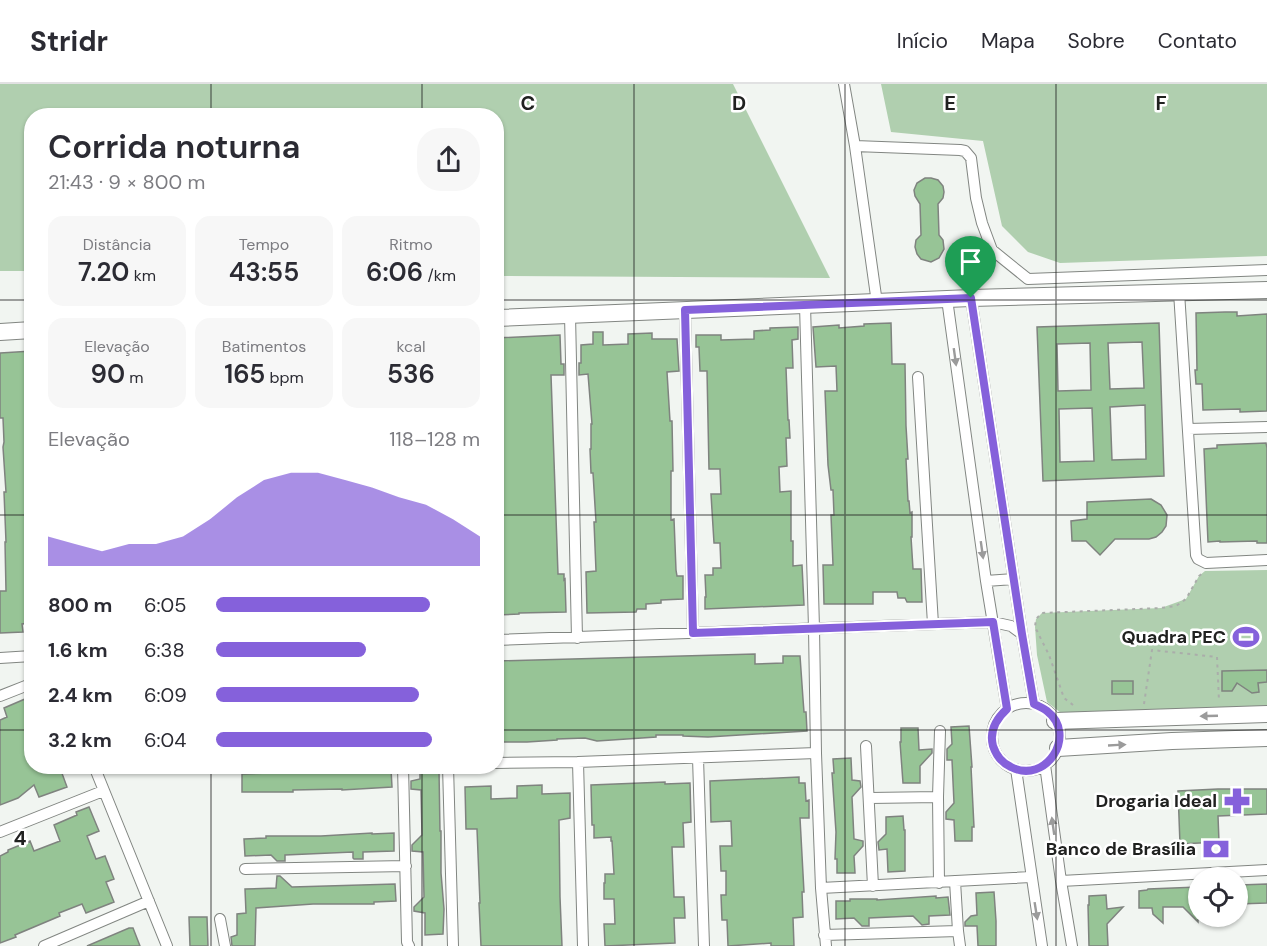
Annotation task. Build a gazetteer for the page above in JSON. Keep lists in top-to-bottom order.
{
  "places": {
    "sports": ["Quadra PEC"],
    "pharmacy": ["Drogaria Ideal"],
    "bank": ["Banco de Brasília"]
  },
  "page": {
    "header": "Stridr",
    "nav": [
      "Início",
      "Mapa",
      "Sobre",
      "Contato"
    ],
    "heading": ["Corrida noturna", "21:43 · 9 × 800 m"],
    "stats": [
      ["Distância", "7.20 km"],
      ["Tempo", "43:55"],
      ["Ritmo", "6:06 /km"],
      ["Elevação", "90 m"],
      ["Batimentos", "165 bpm"],
      ["kcal", "536"]
    ],
    "chart": ["Elevação", "118–128 m"],
    "list": [
      {
        "name": "800 m",
        "note": "6:05"
      },
      {
        "name": "1.6 km",
        "note": "6:38"
      },
      {
        "name": "2.4 km",
        "note": "6:09"
      },
      {
        "name": "3.2 km",
        "note": "6:04"
      }
    ]
  },
  "grid": {
    "columns": [
      "C",
      "D",
      "E",
      "F"
    ],
    "rows": ["4"]
  }
}
